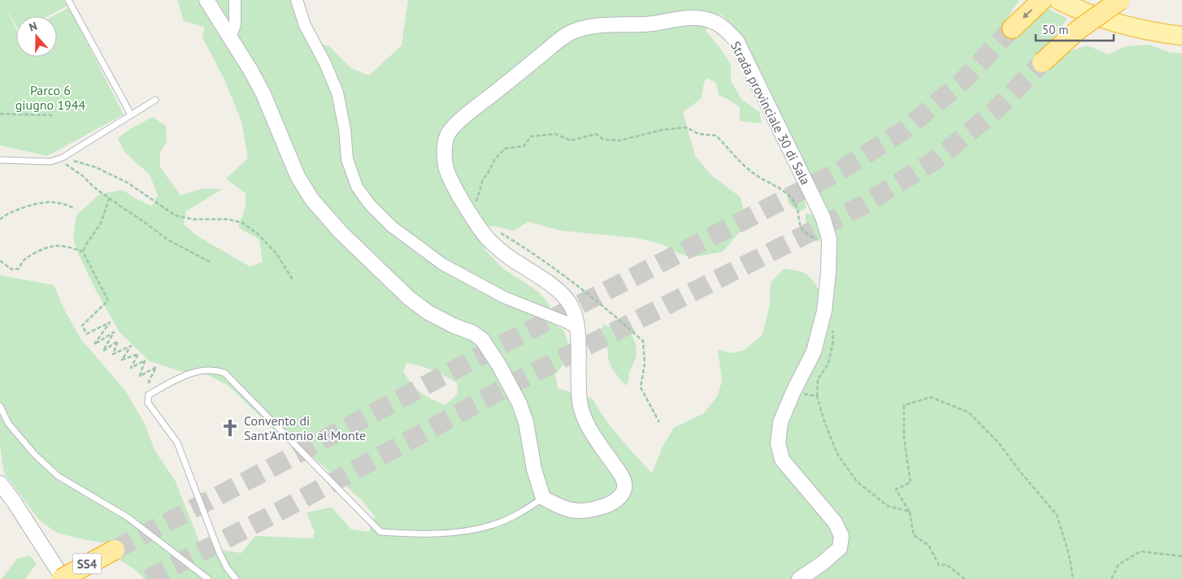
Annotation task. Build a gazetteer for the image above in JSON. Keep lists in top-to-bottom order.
{
  "streets": {
    "highway": ["SS4"],
    "street": ["Strada provinciale 30 di Sala"]
  },
  "parks": ["Parco 6 giugno 1944"],
  "places": {
    "church": ["Convento di Sant'Antonio al Monte"]
  },
  "scale_bar": "50 m",
  "north": "top"
}
